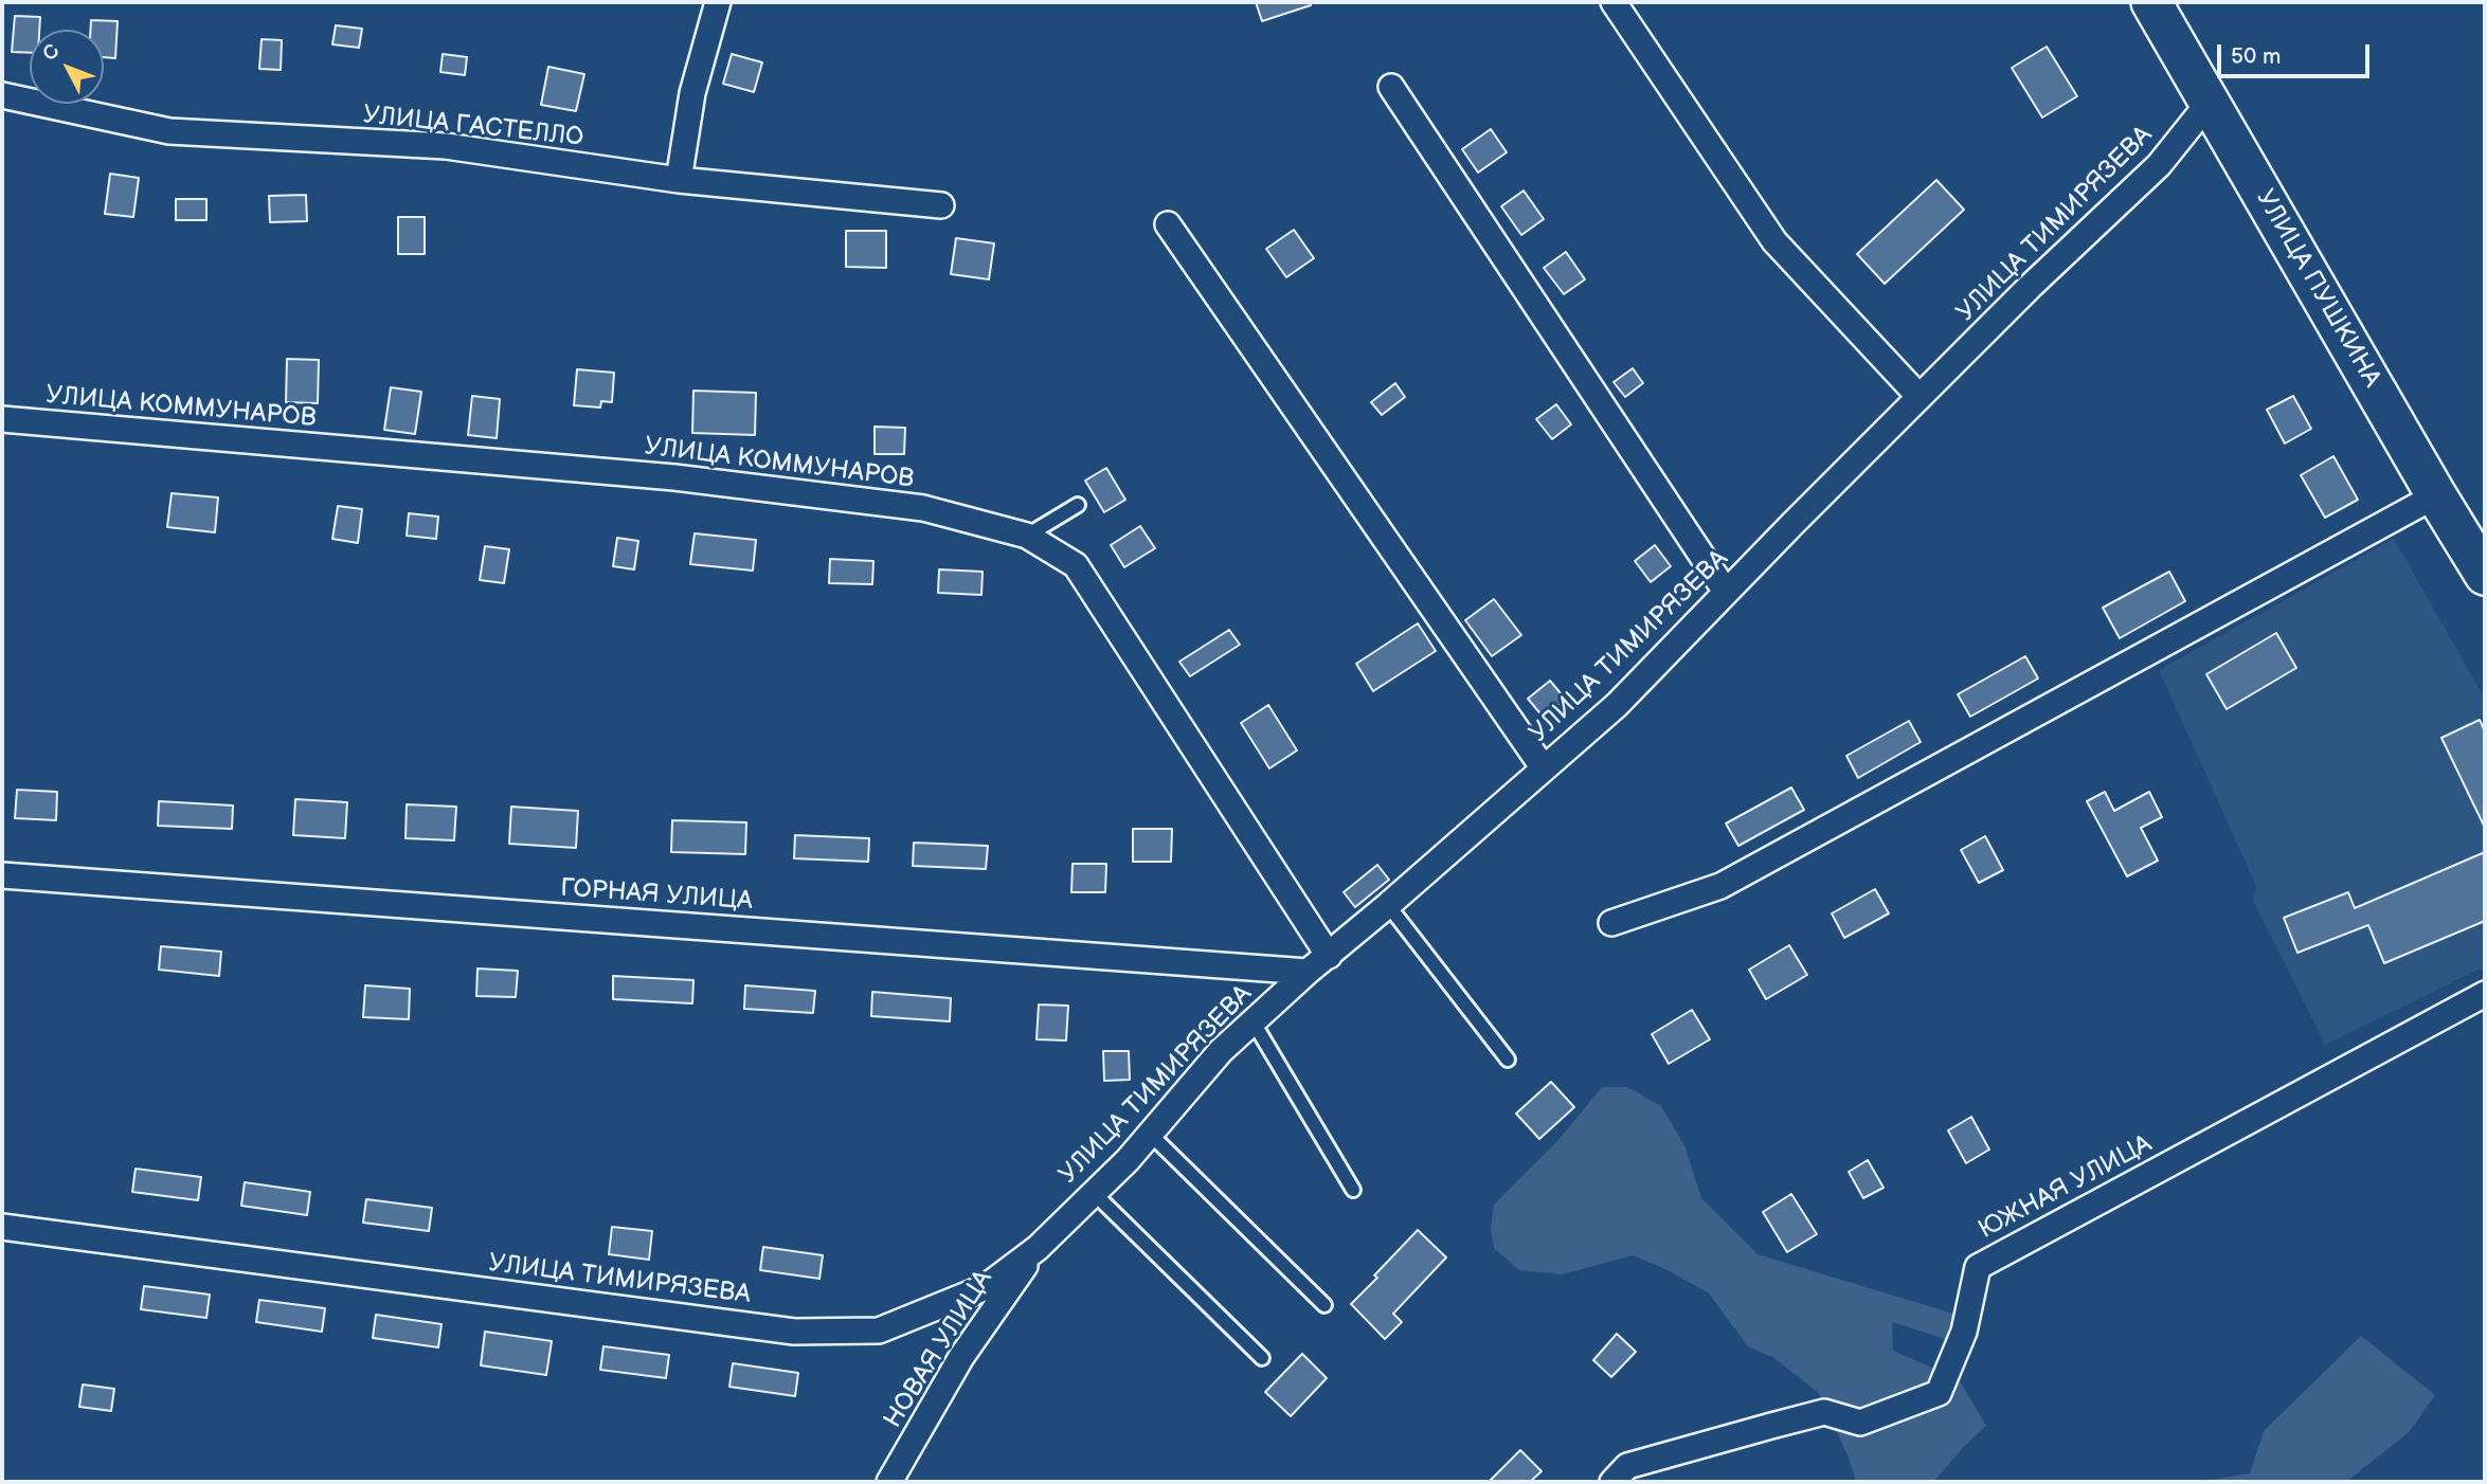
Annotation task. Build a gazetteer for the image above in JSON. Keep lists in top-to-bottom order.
{
  "streets": {
    "main road": ["УЛИЦА ПУШКИНА"],
    "street": [
      "УЛИЦА ГАСТЕЛЛО",
      "УЛИЦА ТИМИРЯЗЕВА",
      "УЛИЦА КОММУНАРОВ",
      "ГОРНАЯ УЛИЦА",
      "ЮЖНАЯ УЛИЦА",
      "НОВАЯ УЛИЦА"
    ]
  },
  "crossings": [
    ["УЛИЦА ТИМИРЯЗЕВА", "УЛИЦА ПУШКИНА"],
    ["УЛИЦА ТИМИРЯЗЕВА", "УЛИЦА КОММУНАРОВ"],
    ["УЛИЦА ТИМИРЯЗЕВА", "ГОРНАЯ УЛИЦА"],
    ["УЛИЦА ТИМИРЯЗЕВА", "НОВАЯ УЛИЦА"]
  ],
  "scale_bar": "50 m",
  "north": "top left"
}
